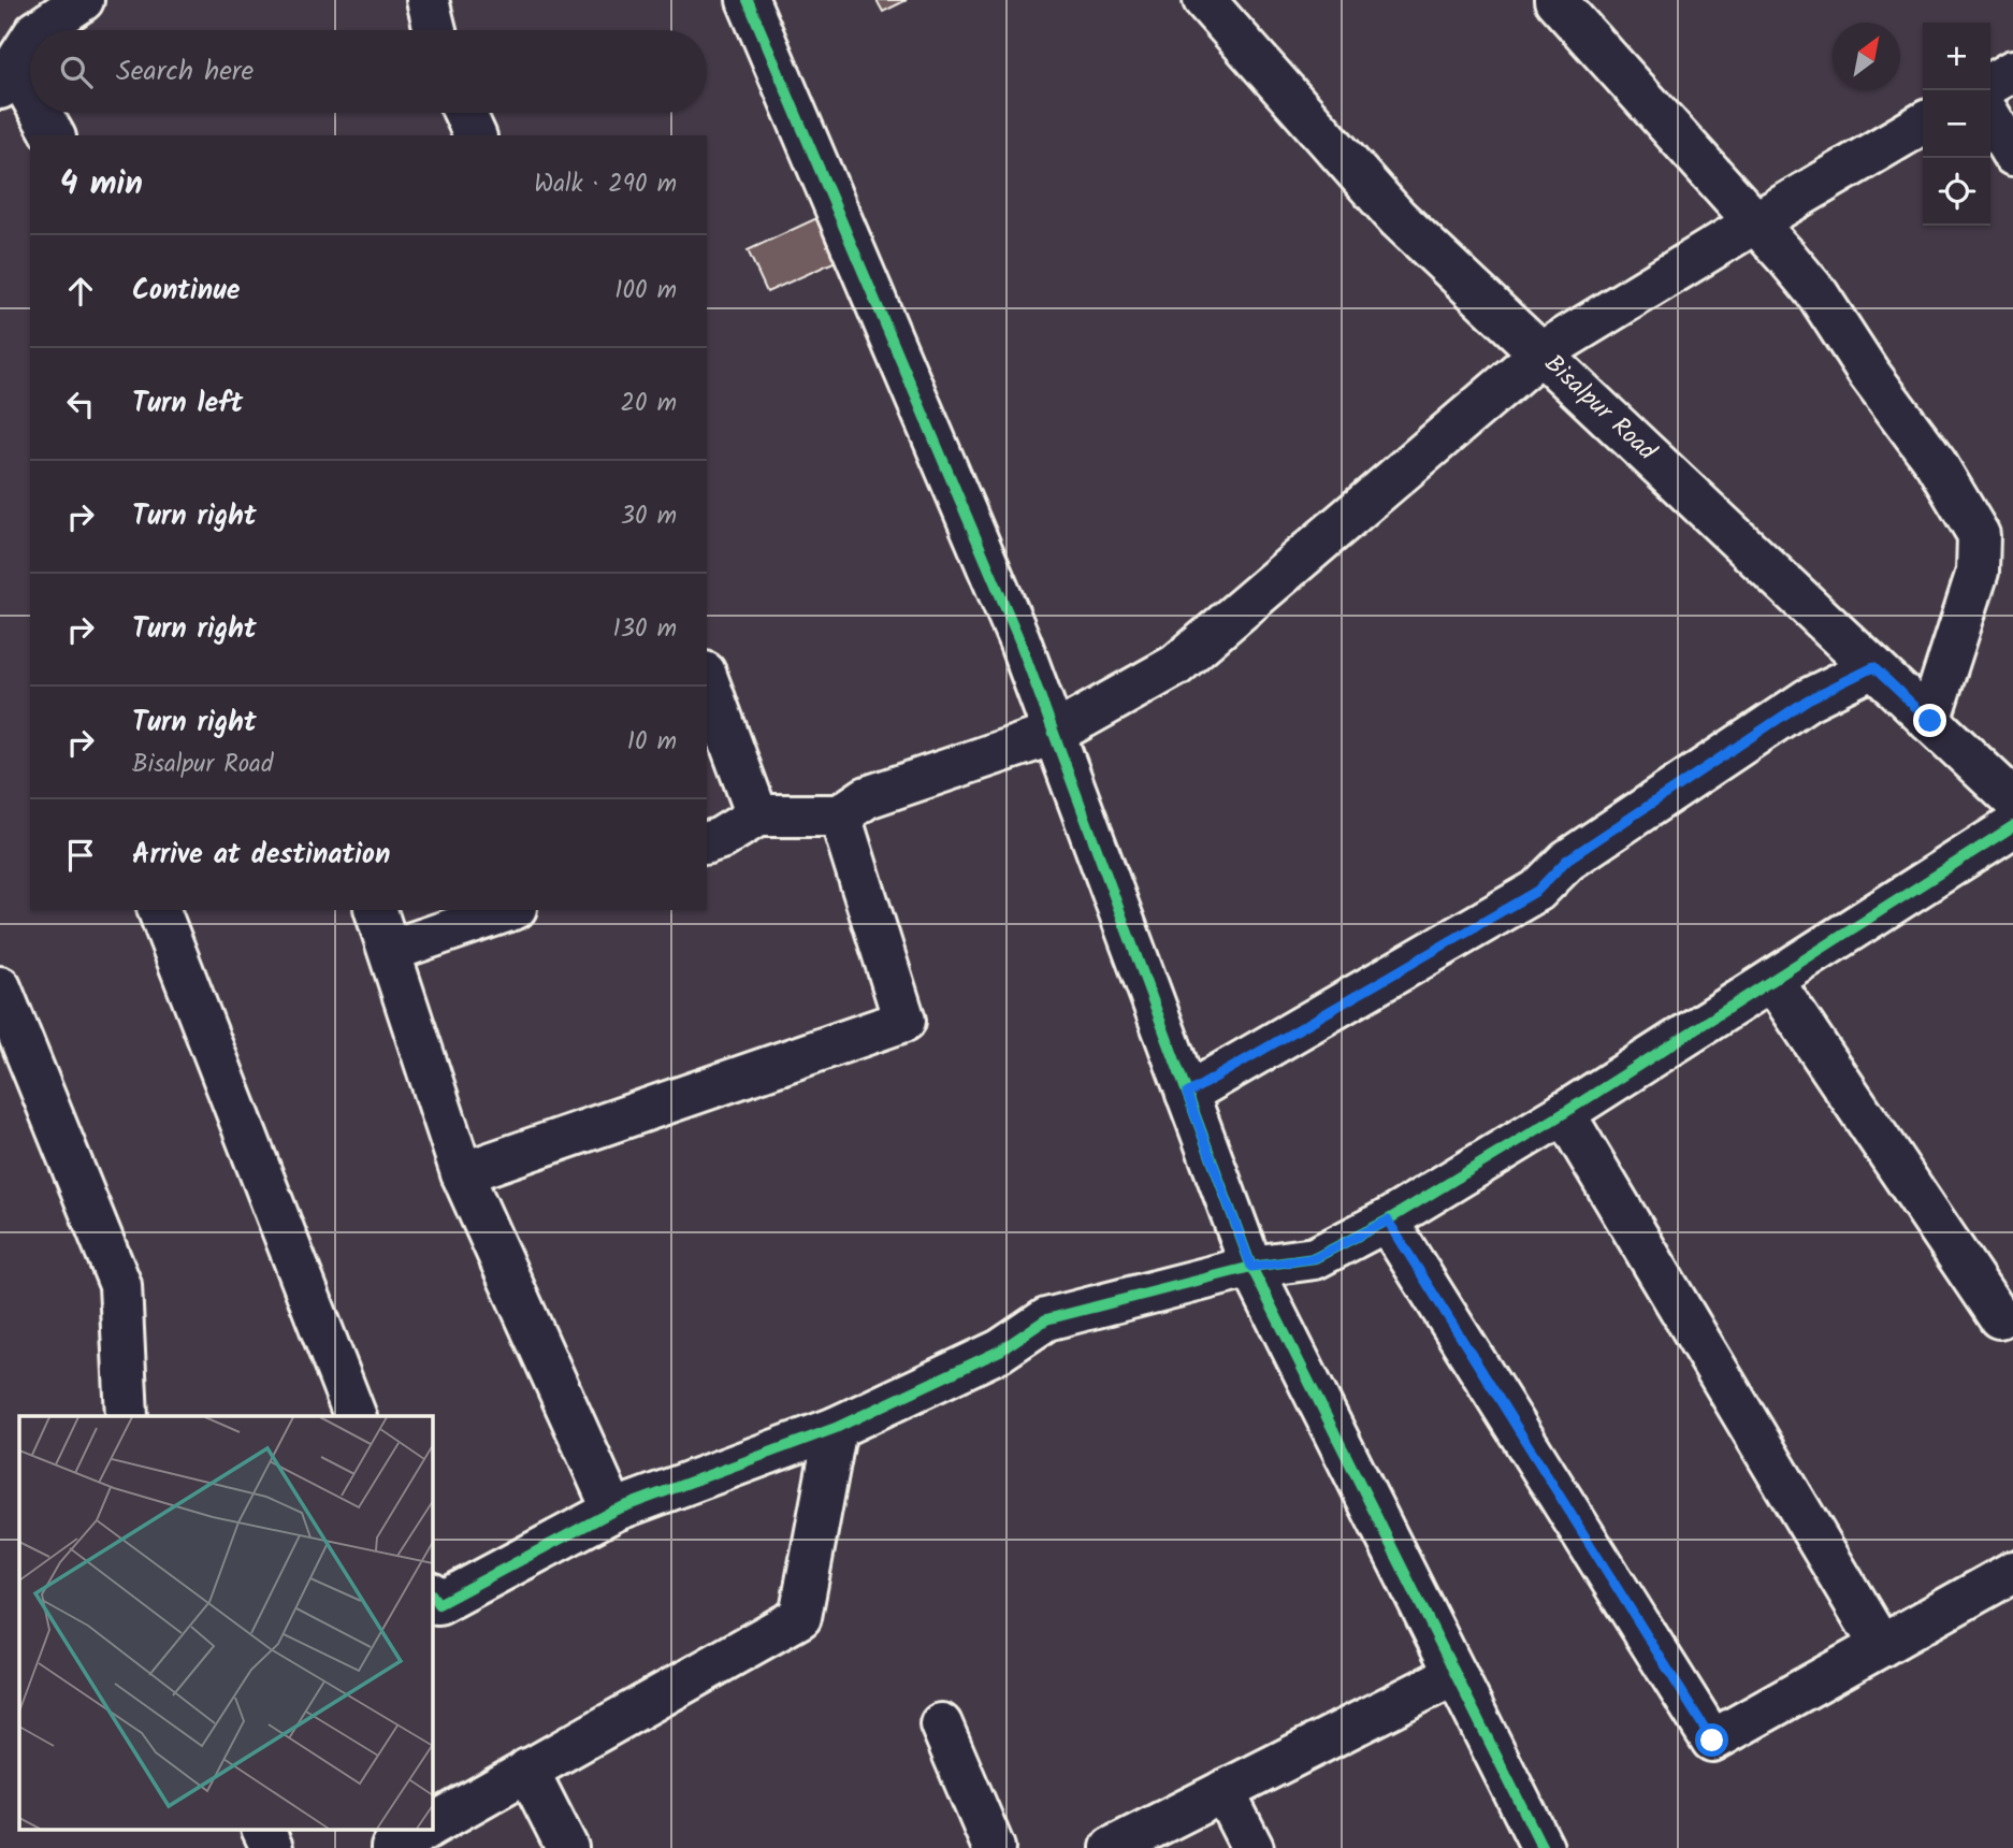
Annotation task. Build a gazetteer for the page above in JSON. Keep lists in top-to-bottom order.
{
  "streets": {
    "street": ["Bisalpur Road"]
  },
  "north": "top right",
  "page": {
    "map_buttons": ["+", "−"],
    "search": "Search here",
    "heading": ["4 min", "Walk · 290 m"],
    "list": [
      ["Continue", "100 m"],
      ["Turn left", "20 m"],
      ["Turn right", "30 m"],
      ["Turn right", "130 m"],
      ["Turn right", "Bisalpur Road", "10 m"],
      "Arrive at destination"
    ]
  }
}
